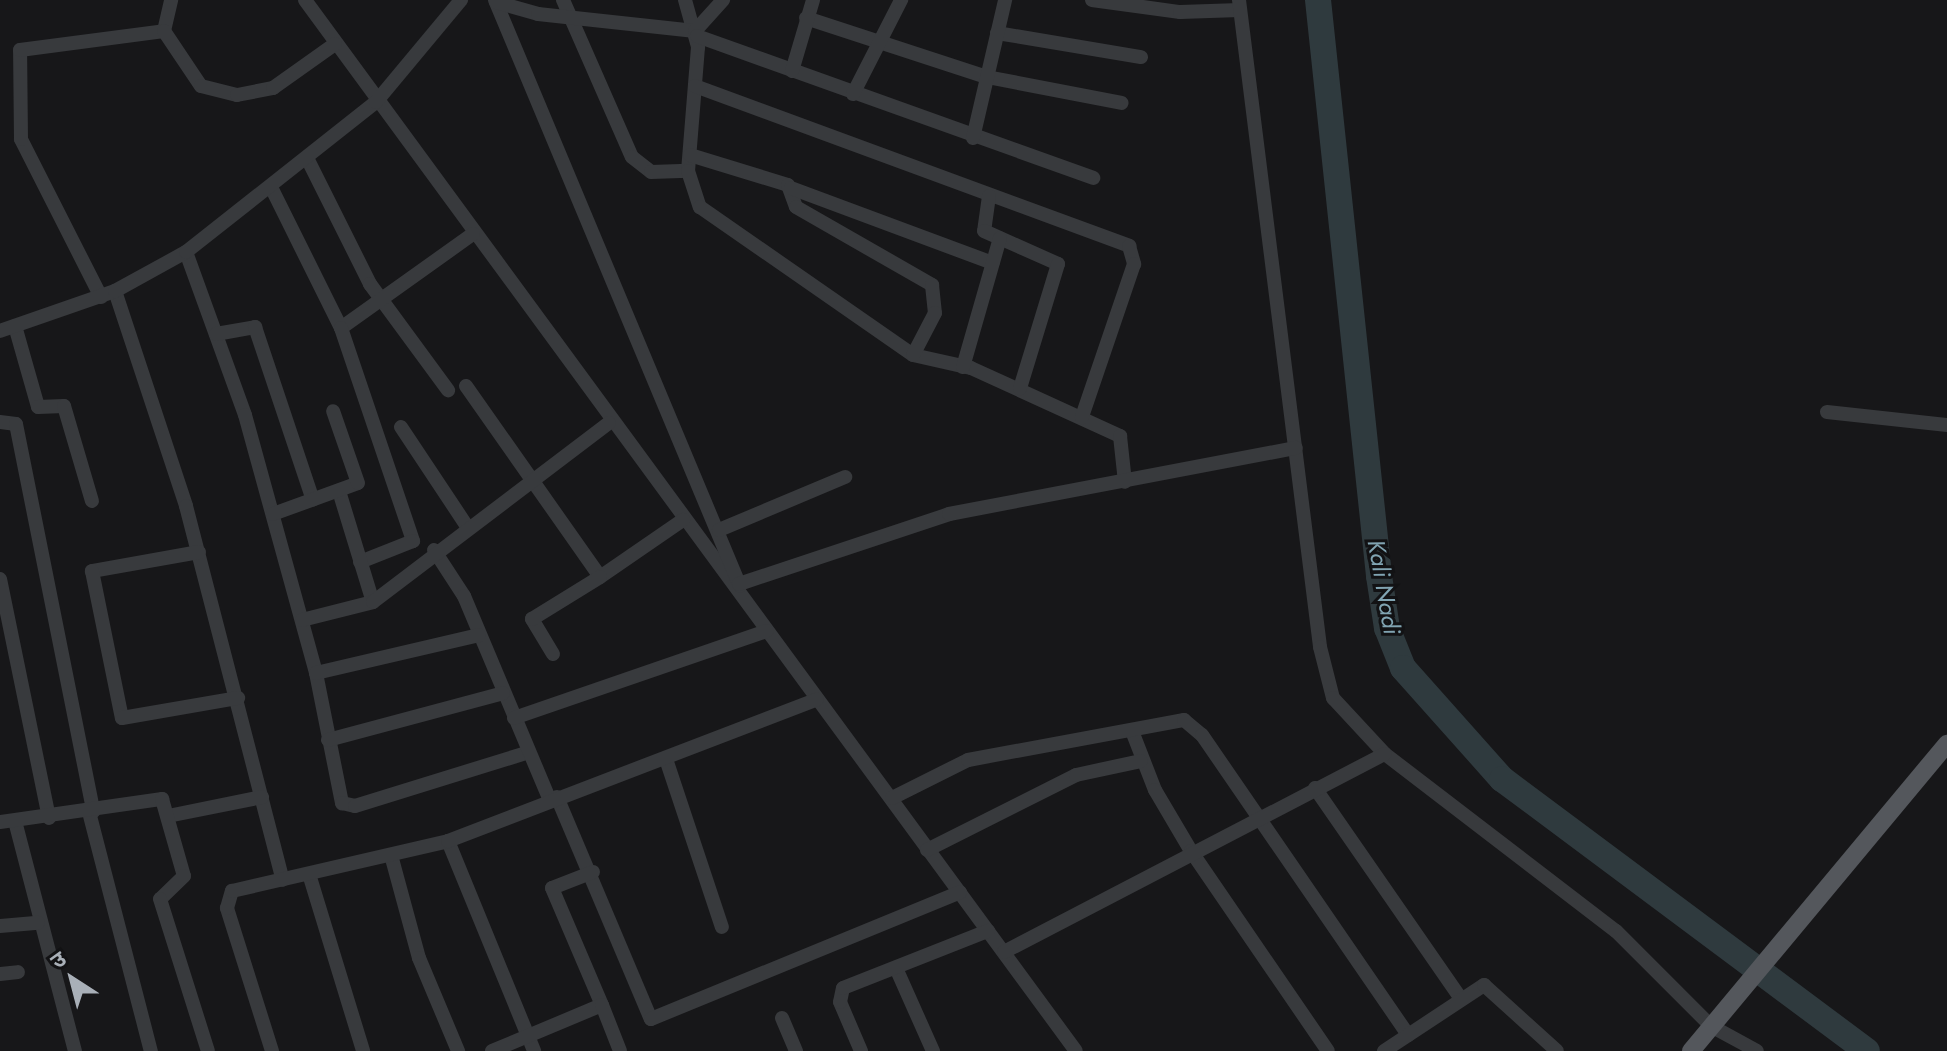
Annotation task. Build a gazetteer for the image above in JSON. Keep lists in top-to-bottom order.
{
  "water": ["Kali Nadi"],
  "north": "top left"
}
